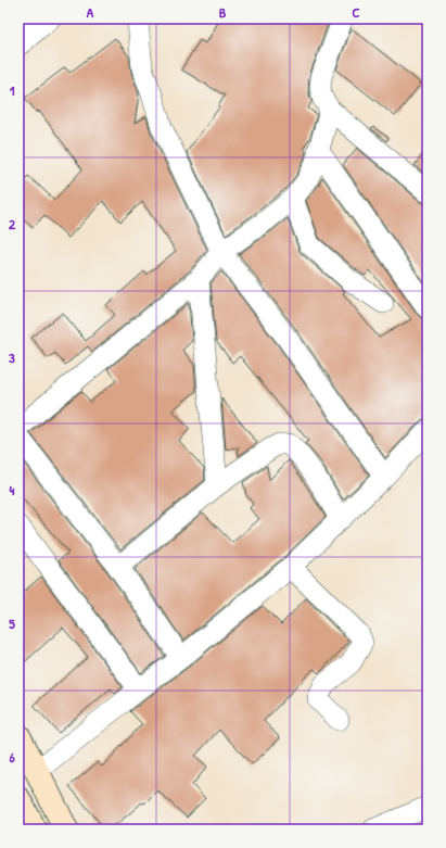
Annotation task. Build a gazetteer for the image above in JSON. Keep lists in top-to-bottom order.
{
  "grid": {
    "columns": ["A", "B", "C"],
    "rows": [
      "1",
      "2",
      "3",
      "4",
      "5",
      "6"
    ]
  }
}
